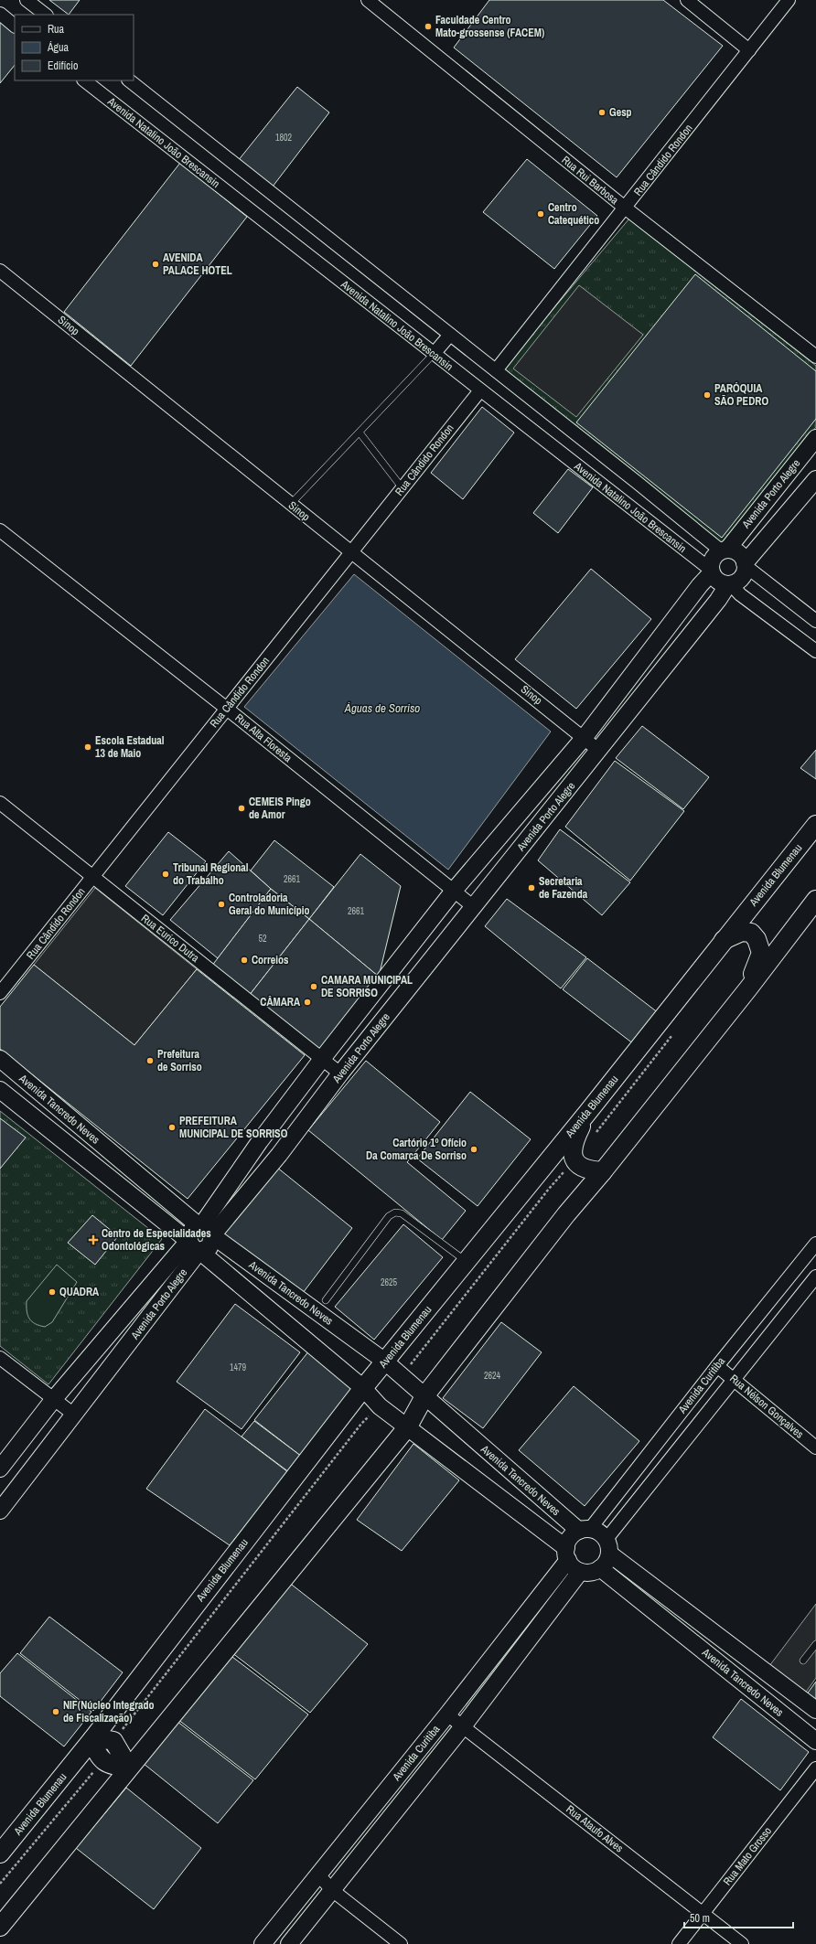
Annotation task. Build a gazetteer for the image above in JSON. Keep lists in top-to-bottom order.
{
  "streets": {
    "main road": ["Avenida Blumenau"],
    "street": [
      "Avenida Natalino João Brescansin",
      "Rua Cândido Rondon",
      "Rua Rui Barbosa",
      "Sinop",
      "Avenida Porto Alegre",
      "Rua Alta Floresta",
      "Rua Eurico Dutra",
      "Avenida Tancredo Neves",
      "Avenida Curitiba",
      "Rua Nélson Gonçalves",
      "Rua Ataufo Alves",
      "Rua Mato Grosso"
    ]
  },
  "crossings": [
    ["Avenida Natalino João Brescansin", "Rua Cândido Rondon"],
    ["Avenida Natalino João Brescansin", "Avenida Porto Alegre"],
    ["Rua Cândido Rondon", "Rua Rui Barbosa"],
    ["Rua Cândido Rondon", "Sinop"],
    ["Rua Cândido Rondon", "Rua Alta Floresta"],
    ["Rua Cândido Rondon", "Rua Eurico Dutra"],
    ["Sinop", "Avenida Porto Alegre"],
    ["Avenida Porto Alegre", "Rua Alta Floresta"],
    ["Avenida Porto Alegre", "Rua Eurico Dutra"],
    ["Avenida Porto Alegre", "Avenida Tancredo Neves"],
    ["Avenida Blumenau", "Avenida Tancredo Neves"],
    ["Avenida Tancredo Neves", "Avenida Curitiba"],
    ["Avenida Curitiba", "Rua Nélson Gonçalves"],
    ["Avenida Curitiba", "Rua Ataufo Alves"],
    ["Rua Ataufo Alves", "Rua Mato Grosso"]
  ],
  "water": ["Águas de Sorriso"],
  "places": {
    "other": [
      "Faculdade Centro Mato-grossense (FACEM)",
      "Gesp",
      "Centro Catequético",
      "AVENIDA PALACE HOTEL",
      "PARÓQUIA SÃO PEDRO",
      "Escola Estadual 13 de Maio",
      "CEMEIS Pingo de Amor",
      "Tribunal Regional do Trabalho",
      "Secretaria de Fazenda",
      "Controladoria Geral do Município",
      "Correios",
      "CAMARA MUNICIPAL DE SORRISO",
      "CÂMARA",
      "Prefeitura de Sorriso",
      "PREFEITURA MUNICIPAL DE SORRISO",
      "Cartório 1º Ofício Da Comarca De Sorriso",
      "QUADRA",
      "NIF(Núcleo Integrado de Fiscalização)"
    ],
    "health": ["Centro de Especialidades Odontológicas"]
  },
  "house_numbers": [
    "1802",
    "2661",
    "2661",
    "52",
    "2625",
    "1479",
    "2624"
  ],
  "legend": ["Rua", "Água", "Edifício"],
  "scale_bar": "50 m"
}
